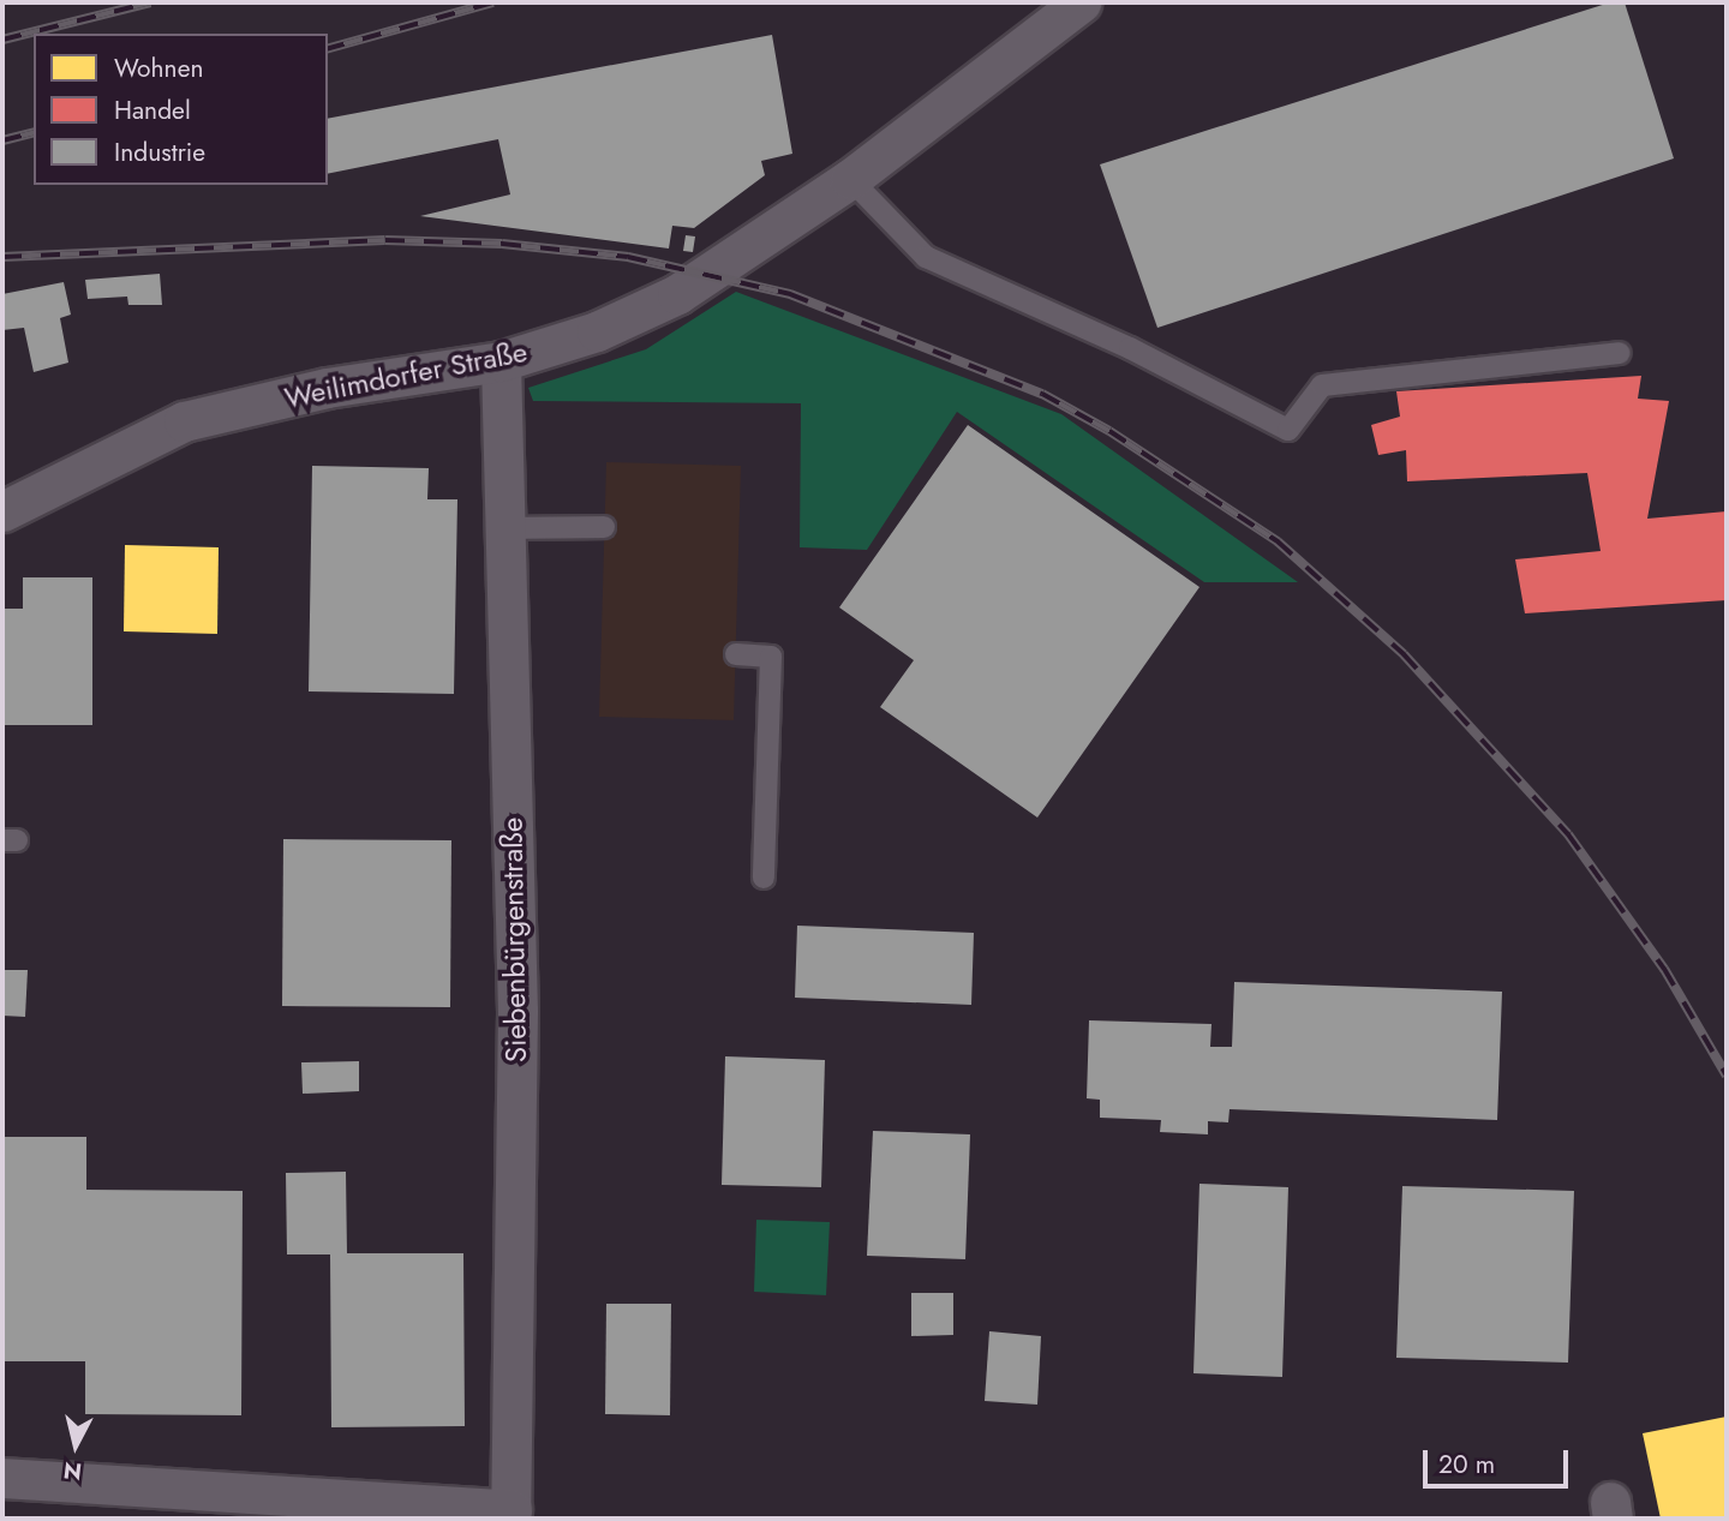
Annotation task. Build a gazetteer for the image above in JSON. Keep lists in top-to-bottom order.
{
  "streets": {
    "street": ["Weilimdorfer Straße", "Siebenbürgenstraße"]
  },
  "crossings": [
    ["Weilimdorfer Straße", "Siebenbürgenstraße"]
  ],
  "legend": ["Wohnen", "Handel", "Industrie"],
  "scale_bar": "20 m",
  "north": "bottom"
}
